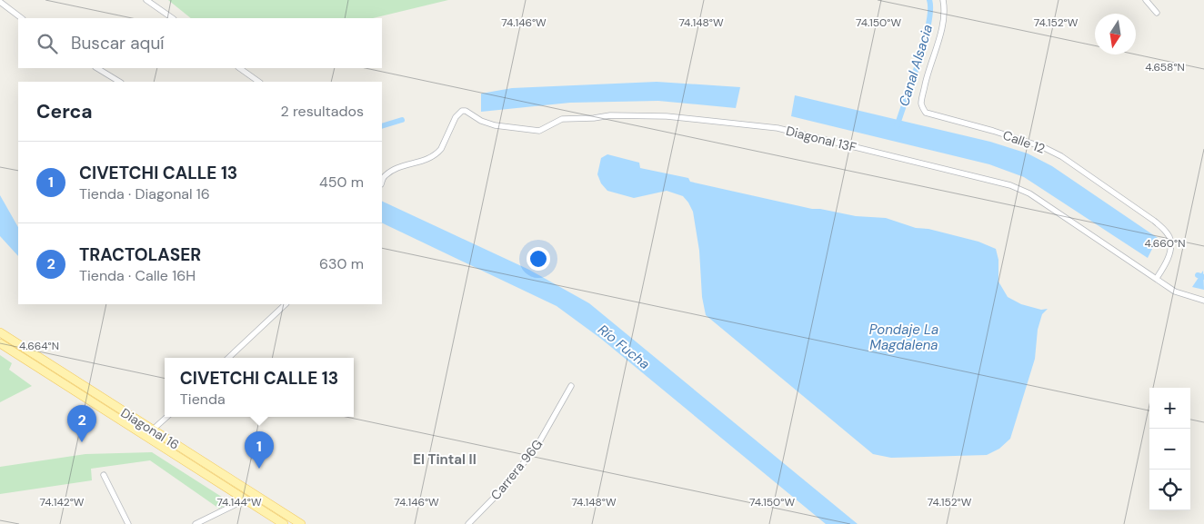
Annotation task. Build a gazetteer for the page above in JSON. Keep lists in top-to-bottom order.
{
  "streets": {
    "main road": ["Diagonal 16"],
    "street": ["Diagonal 13F", "Calle 12", "Carrera 96G"]
  },
  "crossings": [
    ["Diagonal 13F", "Calle 12"]
  ],
  "districts": ["El Tintal II"],
  "water": ["Canal Alsacia", "Pondaje La Magdalena", "Río Fucha"],
  "north": "bottom",
  "page": {
    "search": "Buscar aquí",
    "heading": ["Cerca", "2 resultados"],
    "list": [
      {
        "mark": "1",
        "name": "CIVETCHI CALLE 13",
        "note": "Tienda · Diagonal 16",
        "value": "450 m"
      },
      {
        "mark": "2",
        "name": "TRACTOLASER",
        "note": "Tienda · Calle 16H",
        "value": "630 m"
      }
    ],
    "popup": ["CIVETCHI CALLE 13", "Tienda"],
    "map_buttons": ["+", "−"],
    "pins": ["2", "1"]
  },
  "coordinates": [
    "74.146°W",
    "74.148°W",
    "74.150°W",
    "74.152°W",
    "4.658°N",
    "4.660°N",
    "4.664°N",
    "74.142°W",
    "74.144°W"
  ]
}
